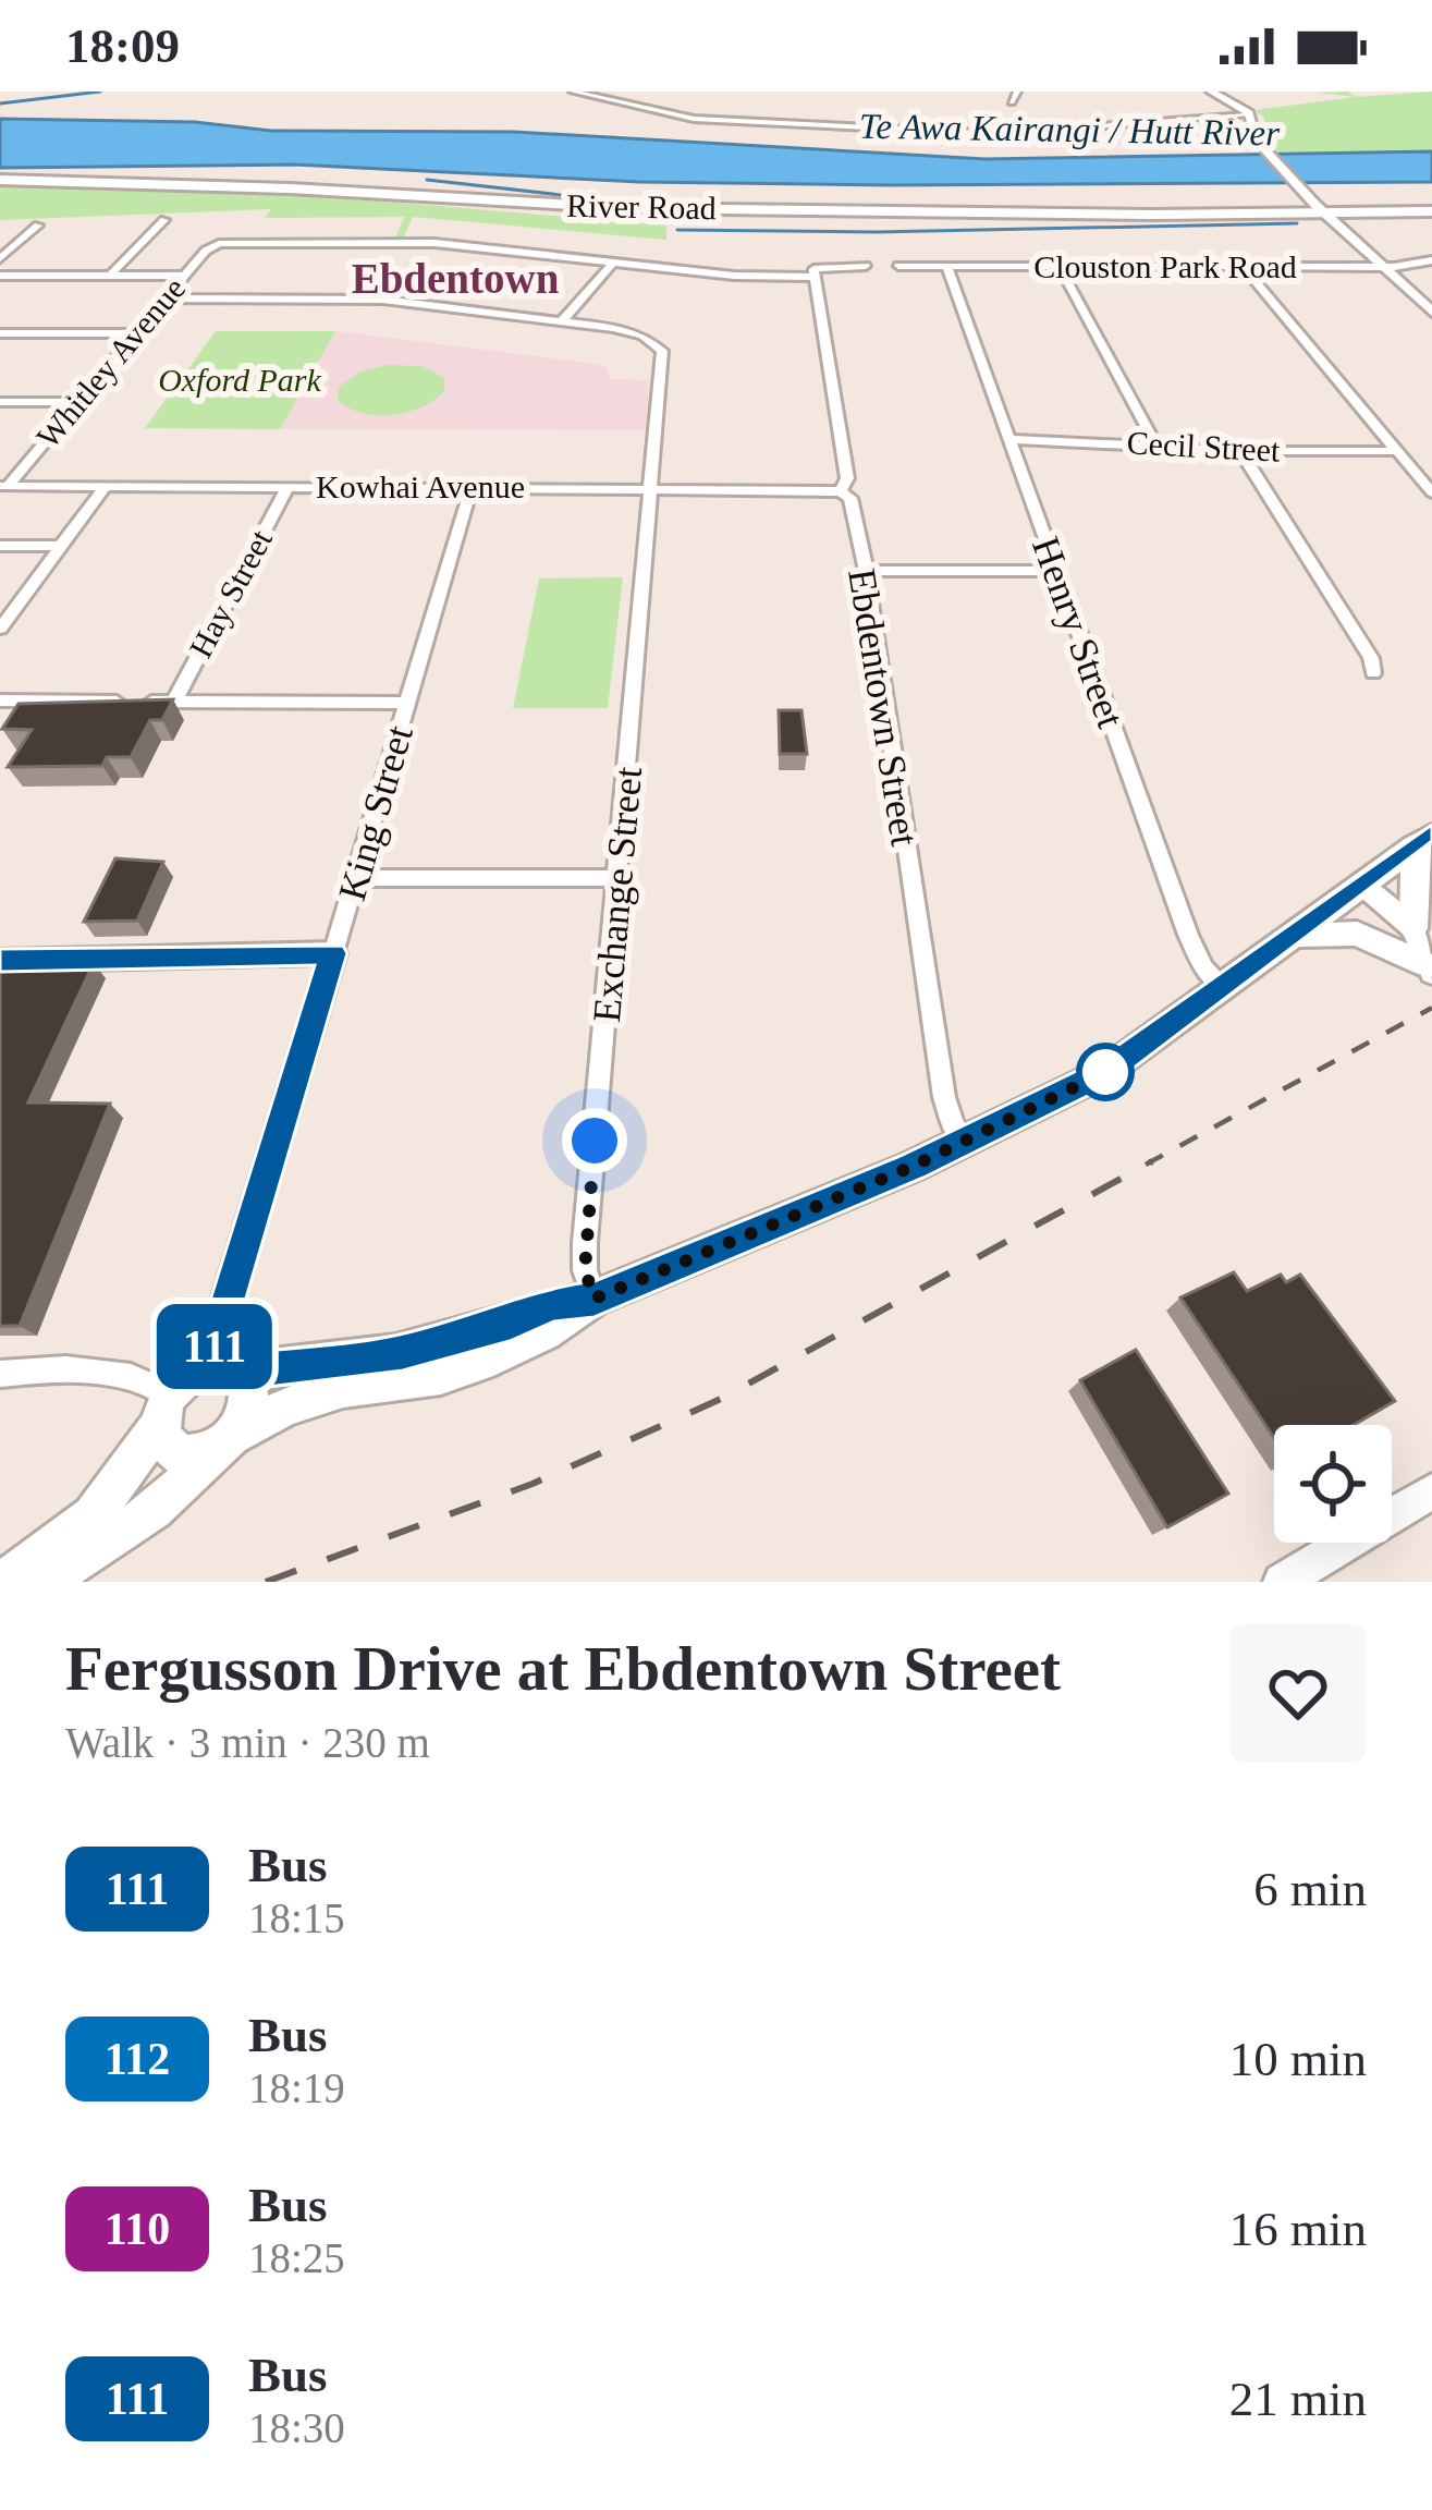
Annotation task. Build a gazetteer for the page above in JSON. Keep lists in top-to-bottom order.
{
  "streets": {
    "highway": ["River Road"],
    "street": [
      "Clouston Park Road",
      "Whitley Avenue",
      "Cecil Street",
      "Kowhai Avenue",
      "Hay Street",
      "Henry Street",
      "Ebdentown Street",
      "King Street",
      "Exchange Street"
    ]
  },
  "crossings": [
    ["Clouston Park Road", "Henry Street"],
    ["Whitley Avenue", "Kowhai Avenue"],
    ["Cecil Street", "Henry Street"],
    ["Kowhai Avenue", "Hay Street"],
    ["Kowhai Avenue", "Ebdentown Street"],
    ["Kowhai Avenue", "King Street"],
    ["Kowhai Avenue", "Exchange Street"]
  ],
  "districts": ["Ebdentown"],
  "water": ["Te Awa Kairangi / Hutt River"],
  "parks": ["Oxford Park"],
  "lines": ["bus line 111"],
  "page": {
    "status": "18:09",
    "on_map": "111",
    "heading": ["Fergusson Drive at Ebdentown Street", "Walk · 3 min · 230 m"],
    "list": [
      {
        "mark": "111",
        "name": "Bus",
        "note": "18:15",
        "value": "6 min"
      },
      {
        "mark": "112",
        "name": "Bus",
        "note": "18:19",
        "value": "10 min"
      },
      {
        "mark": "110",
        "name": "Bus",
        "note": "18:25",
        "value": "16 min"
      },
      {
        "mark": "111",
        "name": "Bus",
        "note": "18:30",
        "value": "21 min"
      }
    ]
  }
}
